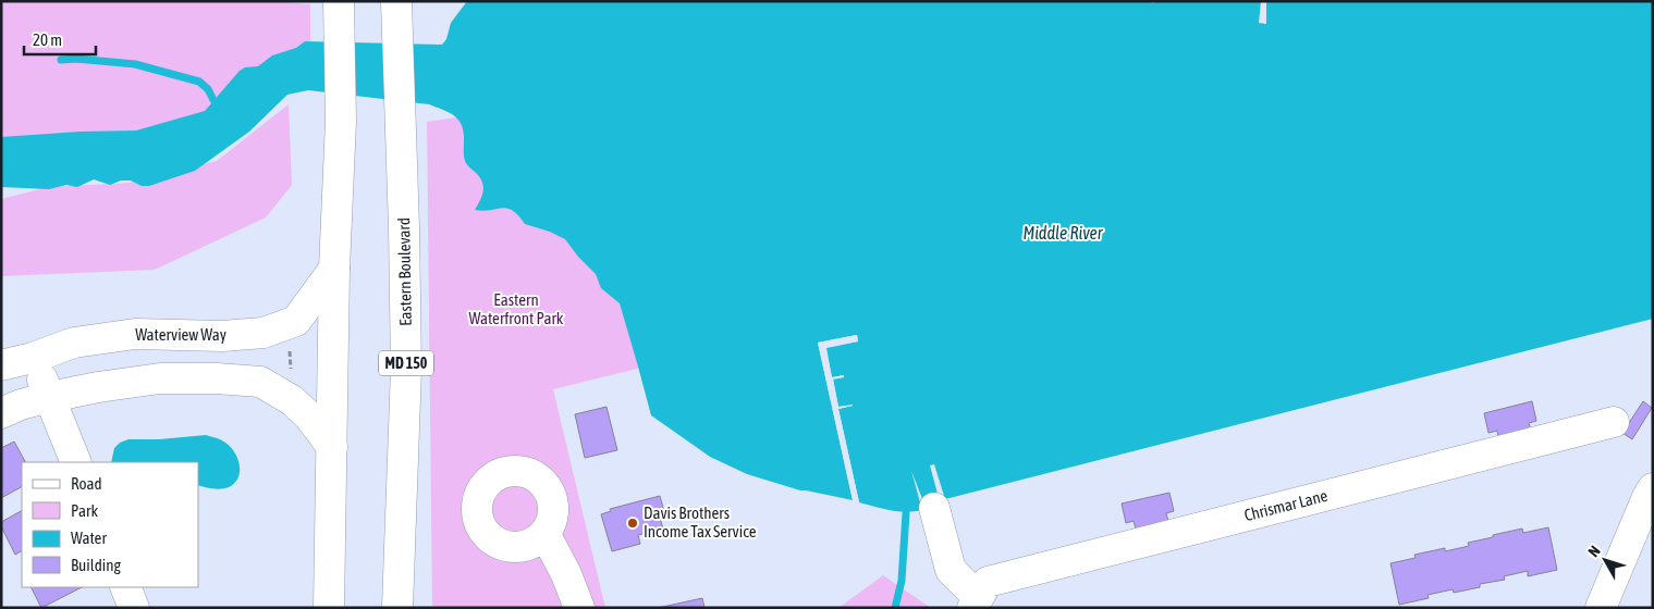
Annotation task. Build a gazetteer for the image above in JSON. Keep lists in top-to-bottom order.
{
  "streets": {
    "street": [
      "Eastern Boulevard",
      "Waterview Way",
      "MD 150",
      "Chrismar Lane"
    ]
  },
  "water": ["Middle River"],
  "parks": ["Eastern Waterfront Park"],
  "places": ["Davis Brothers Income Tax Service"],
  "legend": [
    "Road",
    "Park",
    "Water",
    "Building"
  ],
  "scale_bar": "20 m",
  "north": "top left"
}
